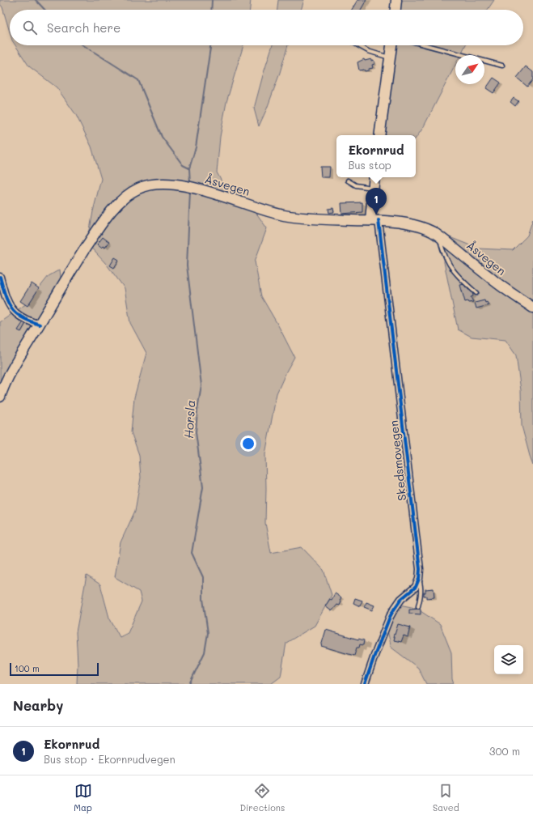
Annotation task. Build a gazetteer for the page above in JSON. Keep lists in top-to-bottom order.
{
  "streets": {
    "main road": ["Åsvegen"],
    "street": ["Skedsmovegen"]
  },
  "crossings": [
    ["Åsvegen", "Skedsmovegen"]
  ],
  "water": ["Horsla"],
  "scale_bar": "100 m",
  "north": "top right",
  "page": {
    "search": "Search here",
    "popup": ["Ekornrud", "Bus stop"],
    "pins": "1",
    "scale": "100 m",
    "heading": "Nearby",
    "list": [
      {
        "mark": "1",
        "name": "Ekornrud",
        "note": "Bus stop · Ekornrudvegen",
        "value": "300 m"
      }
    ],
    "nav": ["Map", "Directions", "Saved"]
  }
}
